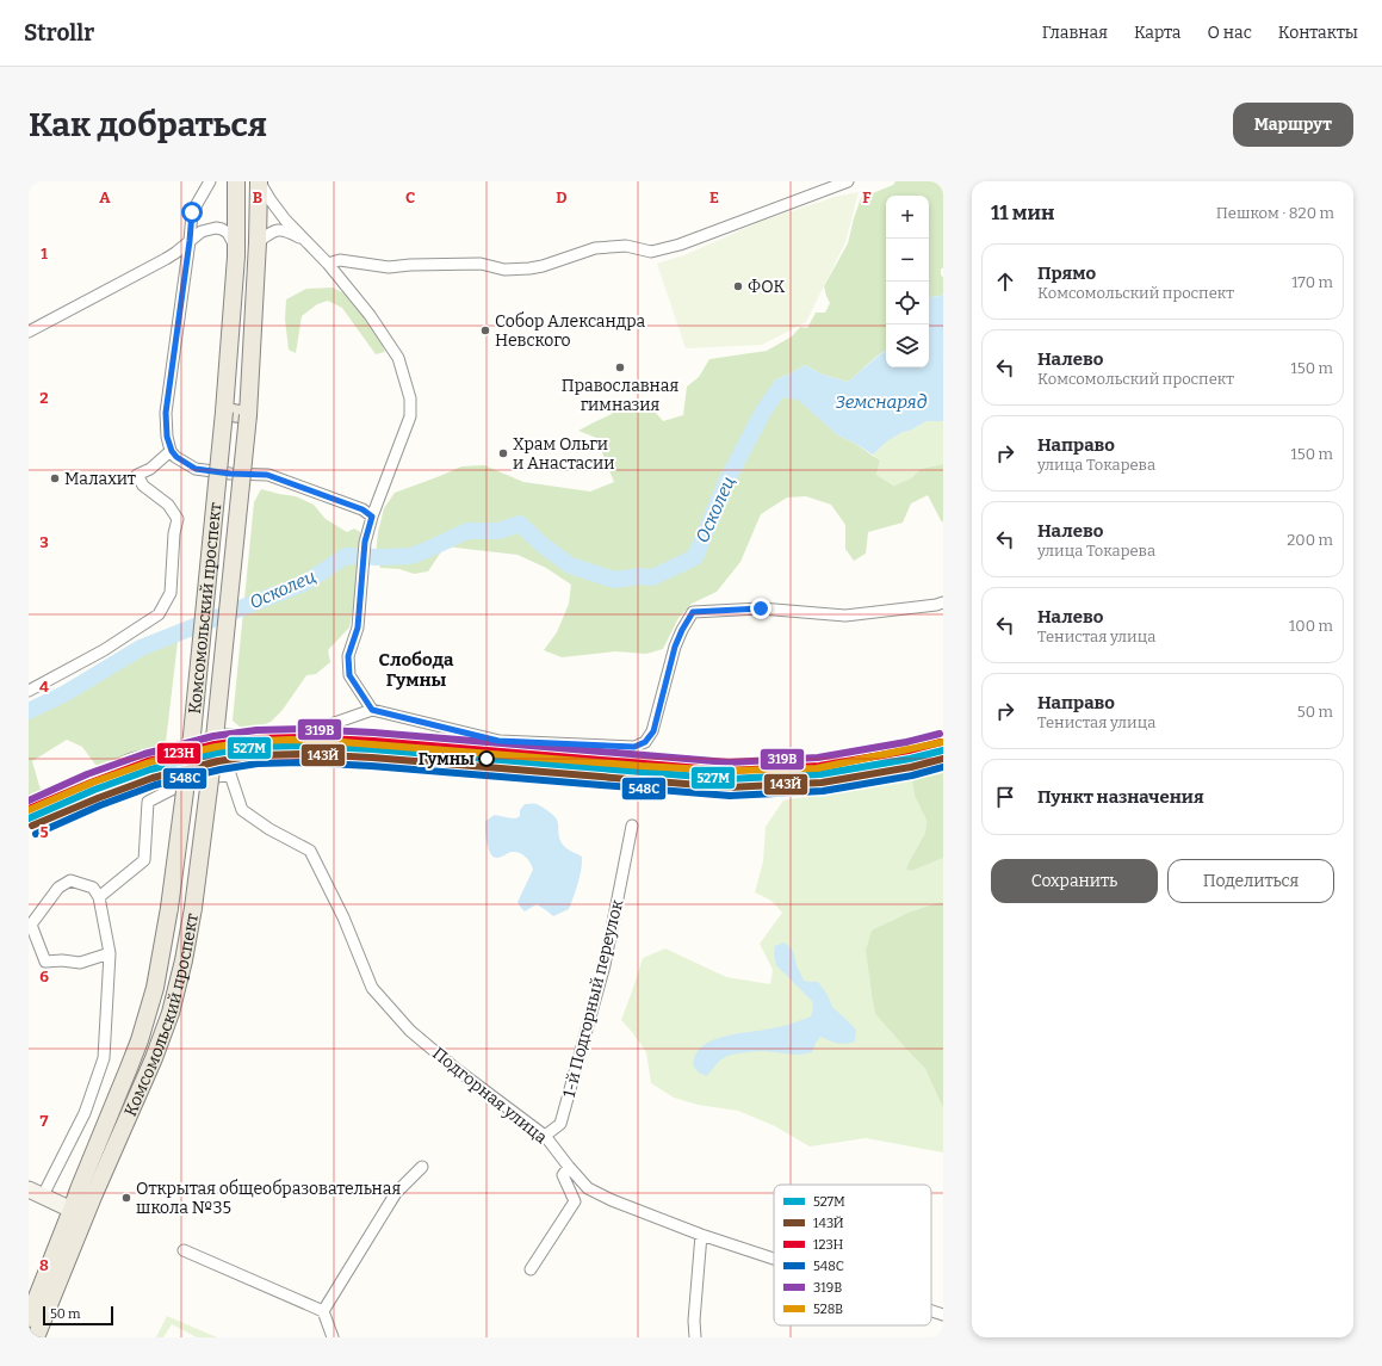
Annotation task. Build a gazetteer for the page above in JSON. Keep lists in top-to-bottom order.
{
  "streets": {
    "main road": ["Комсомольский проспект"],
    "street": ["1-й Подгорный переулок", "Подгорная улица"]
  },
  "crossings": [
    ["1-й Подгорный переулок", "Подгорная улица"]
  ],
  "districts": ["Слобода Гумны"],
  "water": ["Земснаряд", "Осколец"],
  "places": [
    "ФОК",
    "Собор Александра Невского",
    "Православная гимназия",
    "Храм Ольги и Анастасии",
    "Малахит",
    "Гумны",
    "Открытая общеобразовательная школа №35"
  ],
  "lines": [
    "transit line 319В",
    "transit line 123Н",
    "transit line 528В",
    "transit line 527М",
    "transit line 143Й",
    "transit line 548С"
  ],
  "legend": [
    "527М",
    "143Й",
    "123Н",
    "548С",
    "319В",
    "528В"
  ],
  "scale_bar": "50 m",
  "page": {
    "header": "Strollr",
    "nav": [
      "Главная",
      "Карта",
      "О нас",
      "Контакты"
    ],
    "buttons": [
      "Маршрут",
      ["Сохранить", "Поделиться"]
    ],
    "title": "Как добраться",
    "heading": ["11 мин", "Пешком · 820 m"],
    "map_buttons": ["+", "−"],
    "list": [
      ["Прямо", "Комсомольский проспект", "170 m"],
      ["Налево", "Комсомольский проспект", "150 m"],
      ["Направо", "улица Токарева", "150 m"],
      ["Налево", "улица Токарева", "200 m"],
      ["Налево", "Тенистая улица", "100 m"],
      ["Направо", "Тенистая улица", "50 m"],
      "Пункт назначения"
    ],
    "scale": "50 m"
  },
  "grid": {
    "columns": [
      "A",
      "B",
      "C",
      "D",
      "E",
      "F"
    ],
    "rows": [
      "1",
      "2",
      "3",
      "4",
      "5",
      "6",
      "7",
      "8"
    ]
  }
}
